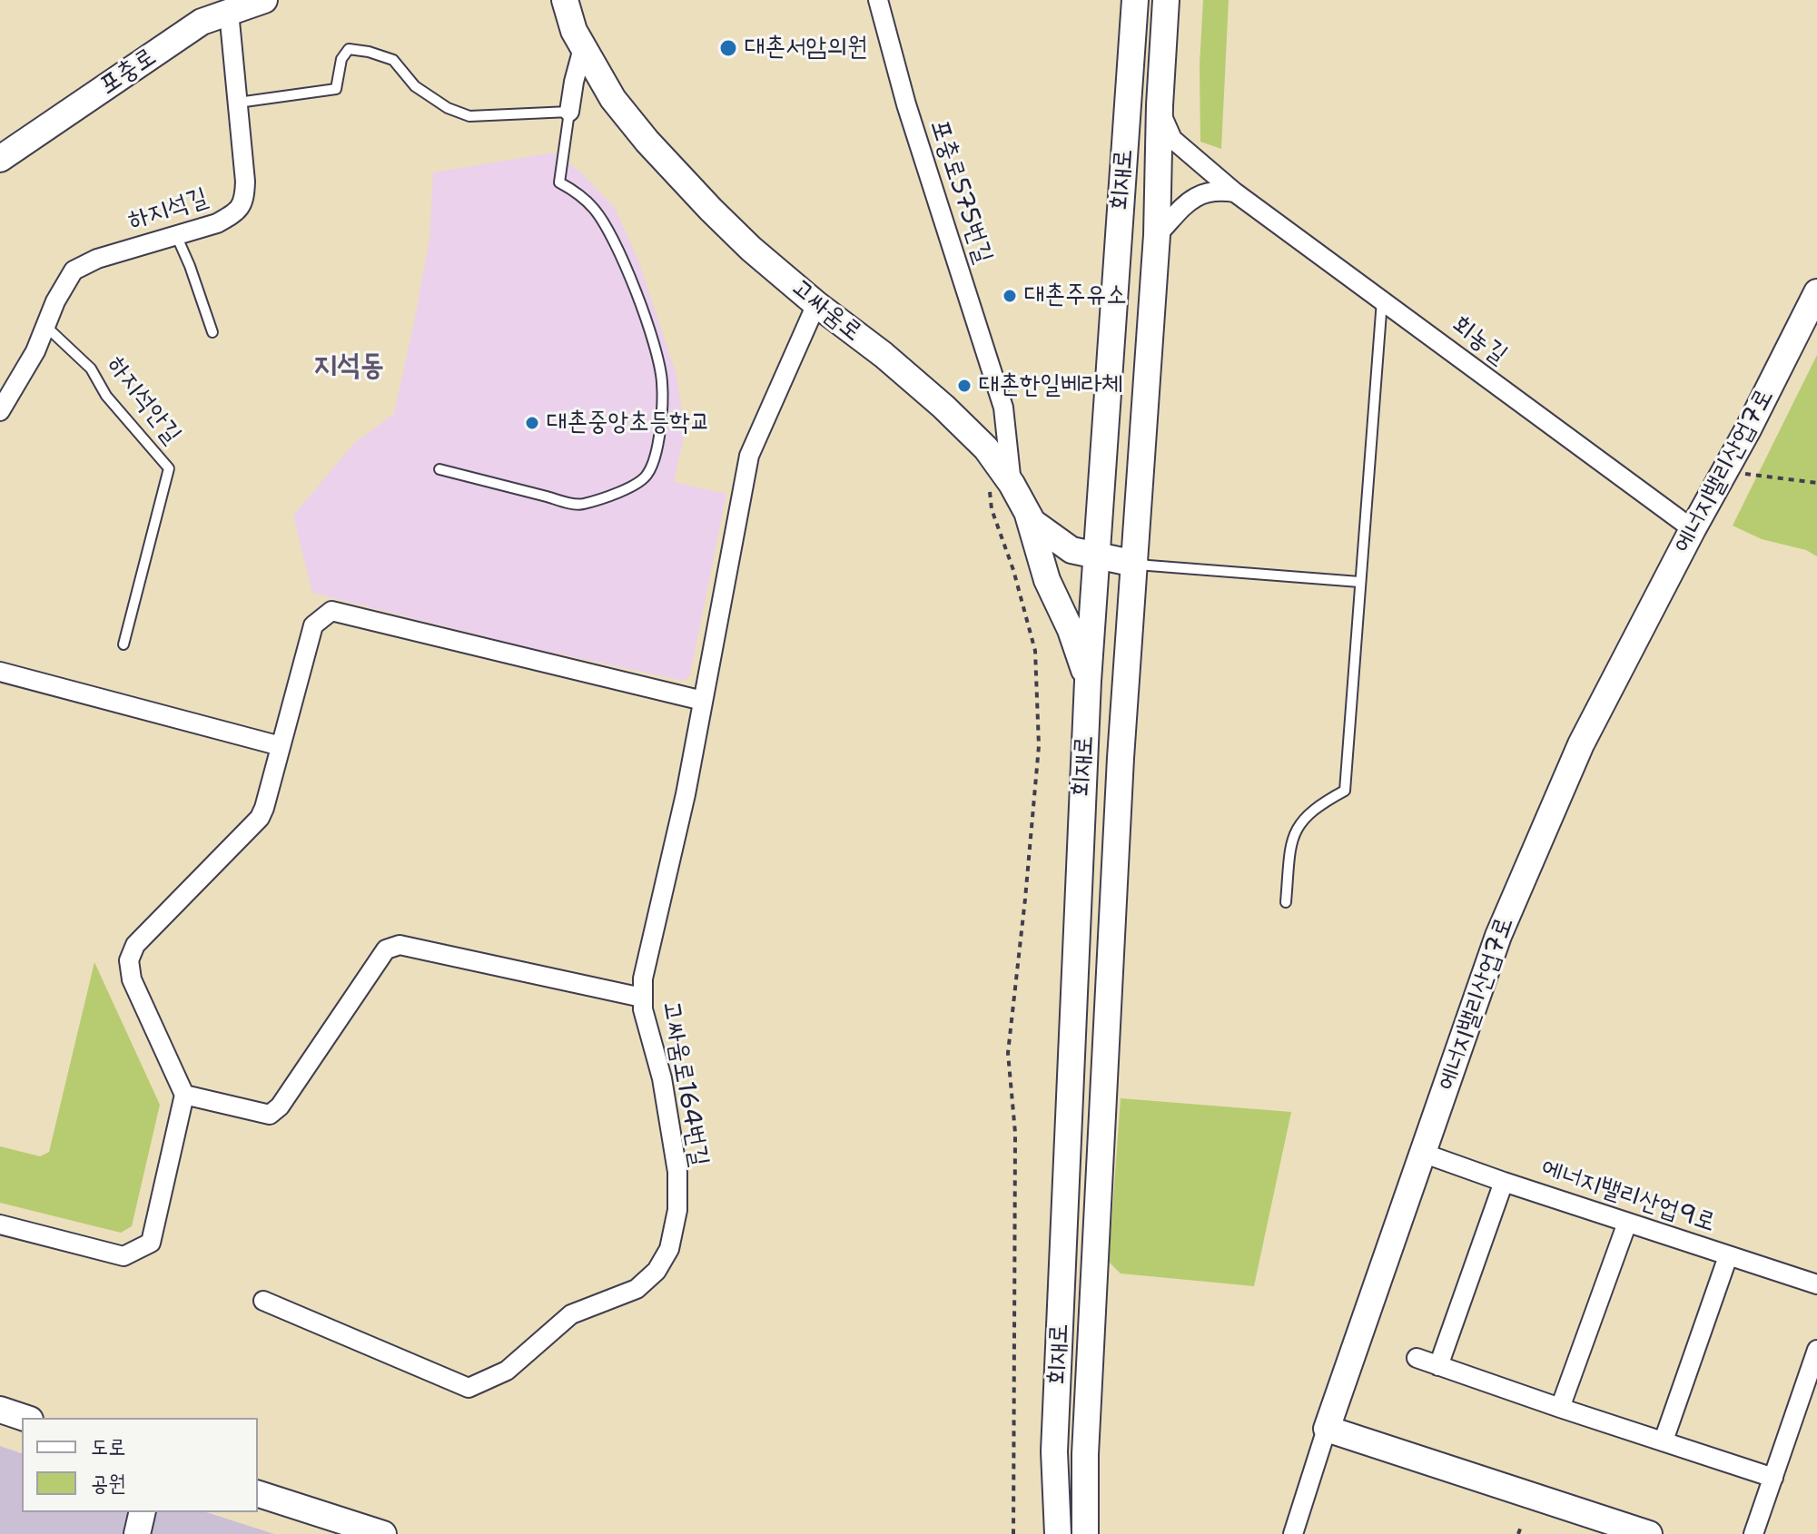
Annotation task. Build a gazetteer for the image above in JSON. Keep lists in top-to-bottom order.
{
  "streets": {
    "main road": [
      "포충로",
      "회재로",
      "고싸움로",
      "에너지밸리산업7로"
    ],
    "street": [
      "포충로575번길",
      "하지석길",
      "회농길",
      "고싸움로164번길",
      "에너지밸리산업9로"
    ],
    "lane": ["하지석안길"]
  },
  "crossings": [
    ["포충로", "하지석길"],
    ["회재로", "고싸움로"],
    ["회재로", "회농길"],
    ["포충로575번길", "고싸움로"],
    ["하지석길", "하지석안길"],
    ["고싸움로", "고싸움로164번길"],
    ["회농길", "에너지밸리산업7로"],
    ["에너지밸리산업7로", "에너지밸리산업9로"]
  ],
  "districts": ["지석동"],
  "places": [
    "대촌서암의원",
    "대촌주유소",
    "대촌한일베라체",
    "대촌중앙초등학교"
  ],
  "legend": ["도로", "공원"]
}
